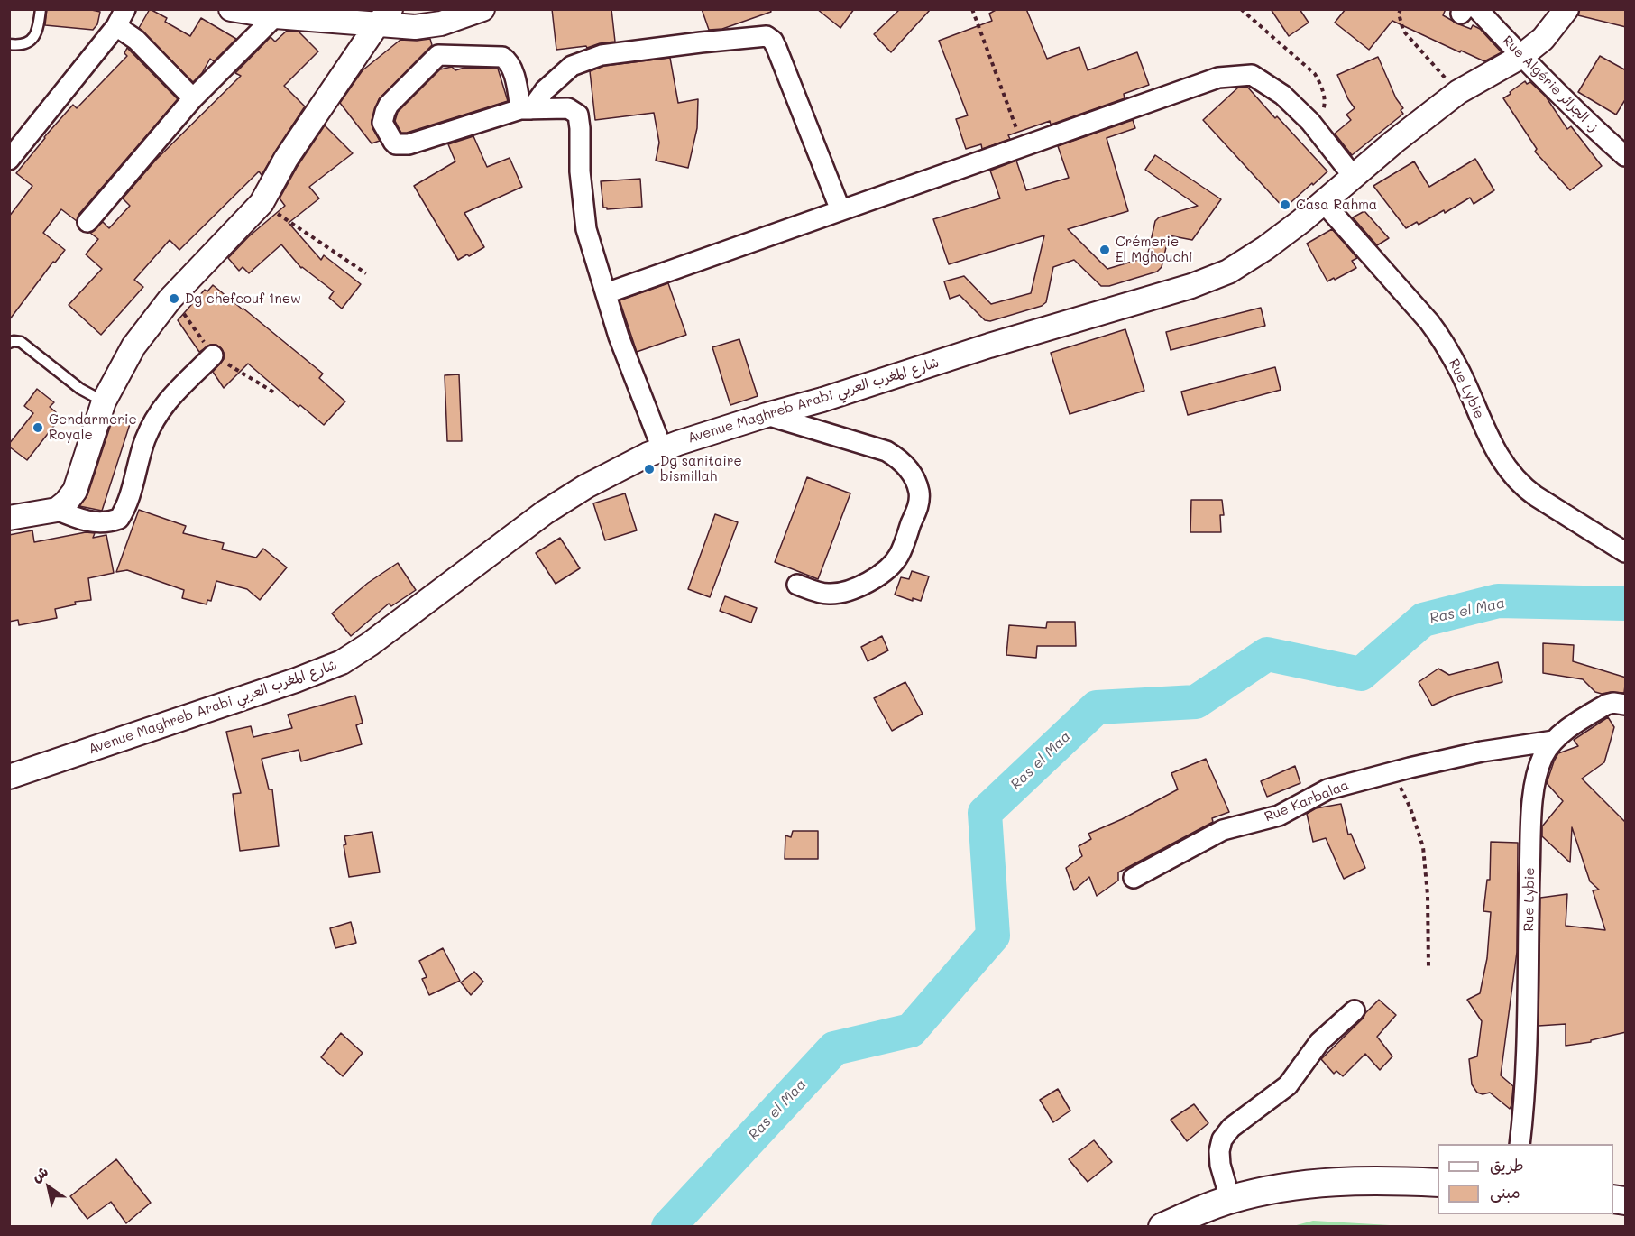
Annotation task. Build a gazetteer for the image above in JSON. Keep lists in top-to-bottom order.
{
  "streets": {
    "street": [
      "Rue Algérie ز. الجزائر",
      "Rue Lybie",
      "Avenue Maghreb Arabi شارع المغرب العربي",
      "Rue Karbalaa"
    ]
  },
  "crossings": [
    ["Rue Algérie ز. الجزائر", "Avenue Maghreb Arabi شارع المغرب العربي"],
    ["Rue Lybie", "Avenue Maghreb Arabi شارع المغرب العربي"],
    ["Rue Lybie", "Rue Karbalaa"]
  ],
  "water": ["Ras el Maa"],
  "places": [
    "Casa Rahma",
    "Crémerie El Mghouchi",
    "Dg chefcouf 1new",
    "Gendarmerie Royale",
    "Dg sanitaire bismillah"
  ],
  "legend": ["طريق", "مبنى"],
  "north": "top left"
}
